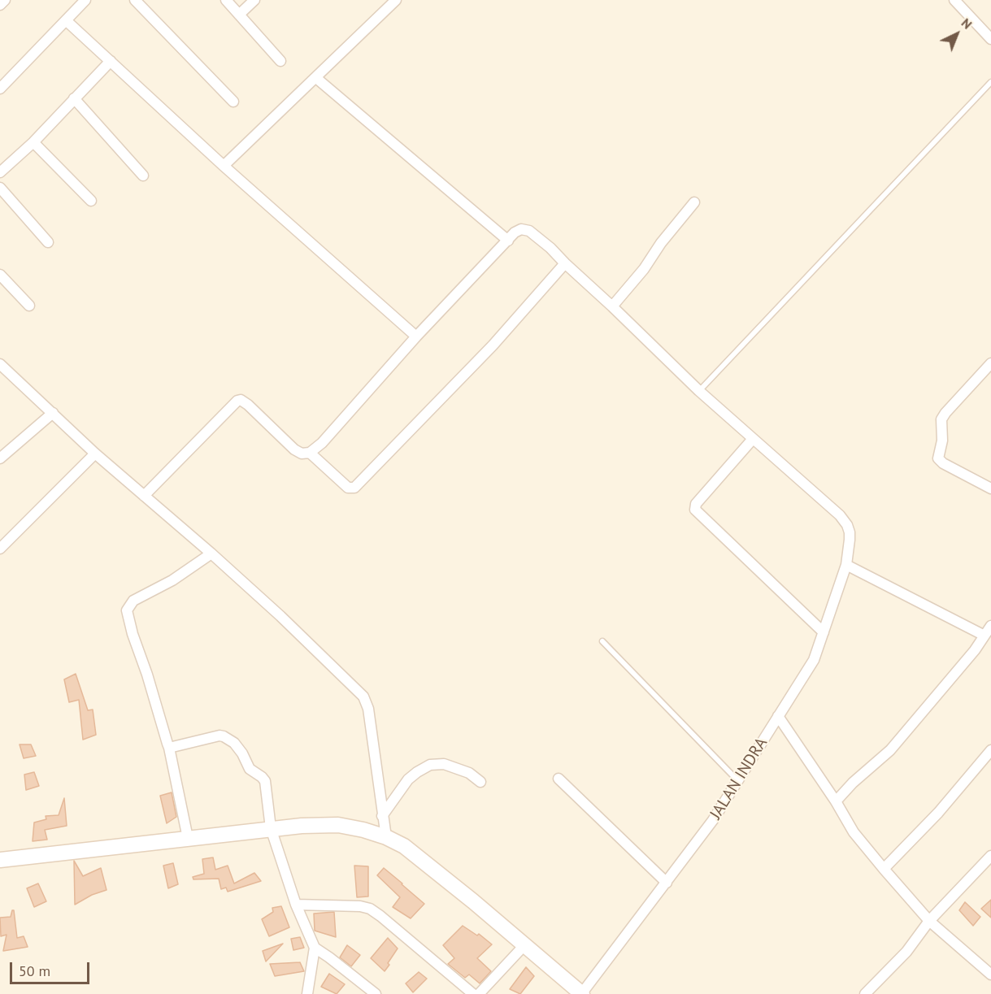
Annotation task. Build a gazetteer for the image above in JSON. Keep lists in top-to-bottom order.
{
  "streets": {
    "street": ["JALAN INDRA"]
  },
  "scale_bar": "50 m",
  "north": "top right"
}
